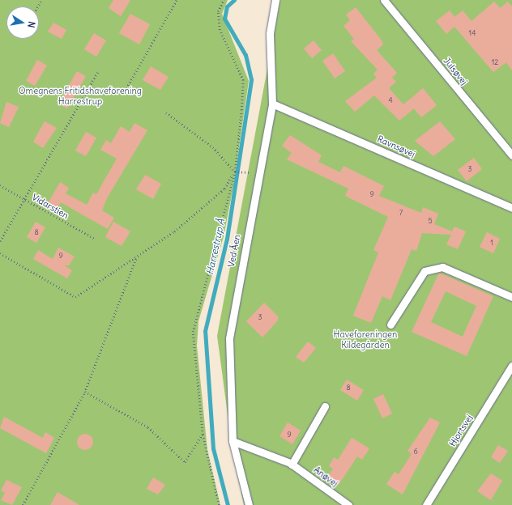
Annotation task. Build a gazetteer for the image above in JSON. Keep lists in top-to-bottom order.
{
  "streets": {
    "lane": [
      "Julsøvej",
      "Ravnsøvej",
      "Ved Åen",
      "Hjortsvej",
      "Anøvej"
    ],
    "path": ["Vidarstien"]
  },
  "crossings": [
    ["Ravnsøvej", "Ved Åen"],
    ["Ved Åen", "Anøvej"]
  ],
  "water": ["Harrestrup Å"],
  "parks": ["Omegnens Fritidshaveforening Harrestrup", "Haveforeningen Kildegården"],
  "house_numbers": [
    "14",
    "12",
    "4",
    "3",
    "9",
    "7",
    "5",
    "8",
    "1",
    "9",
    "3",
    "8",
    "9",
    "6"
  ],
  "north": "right"
}
